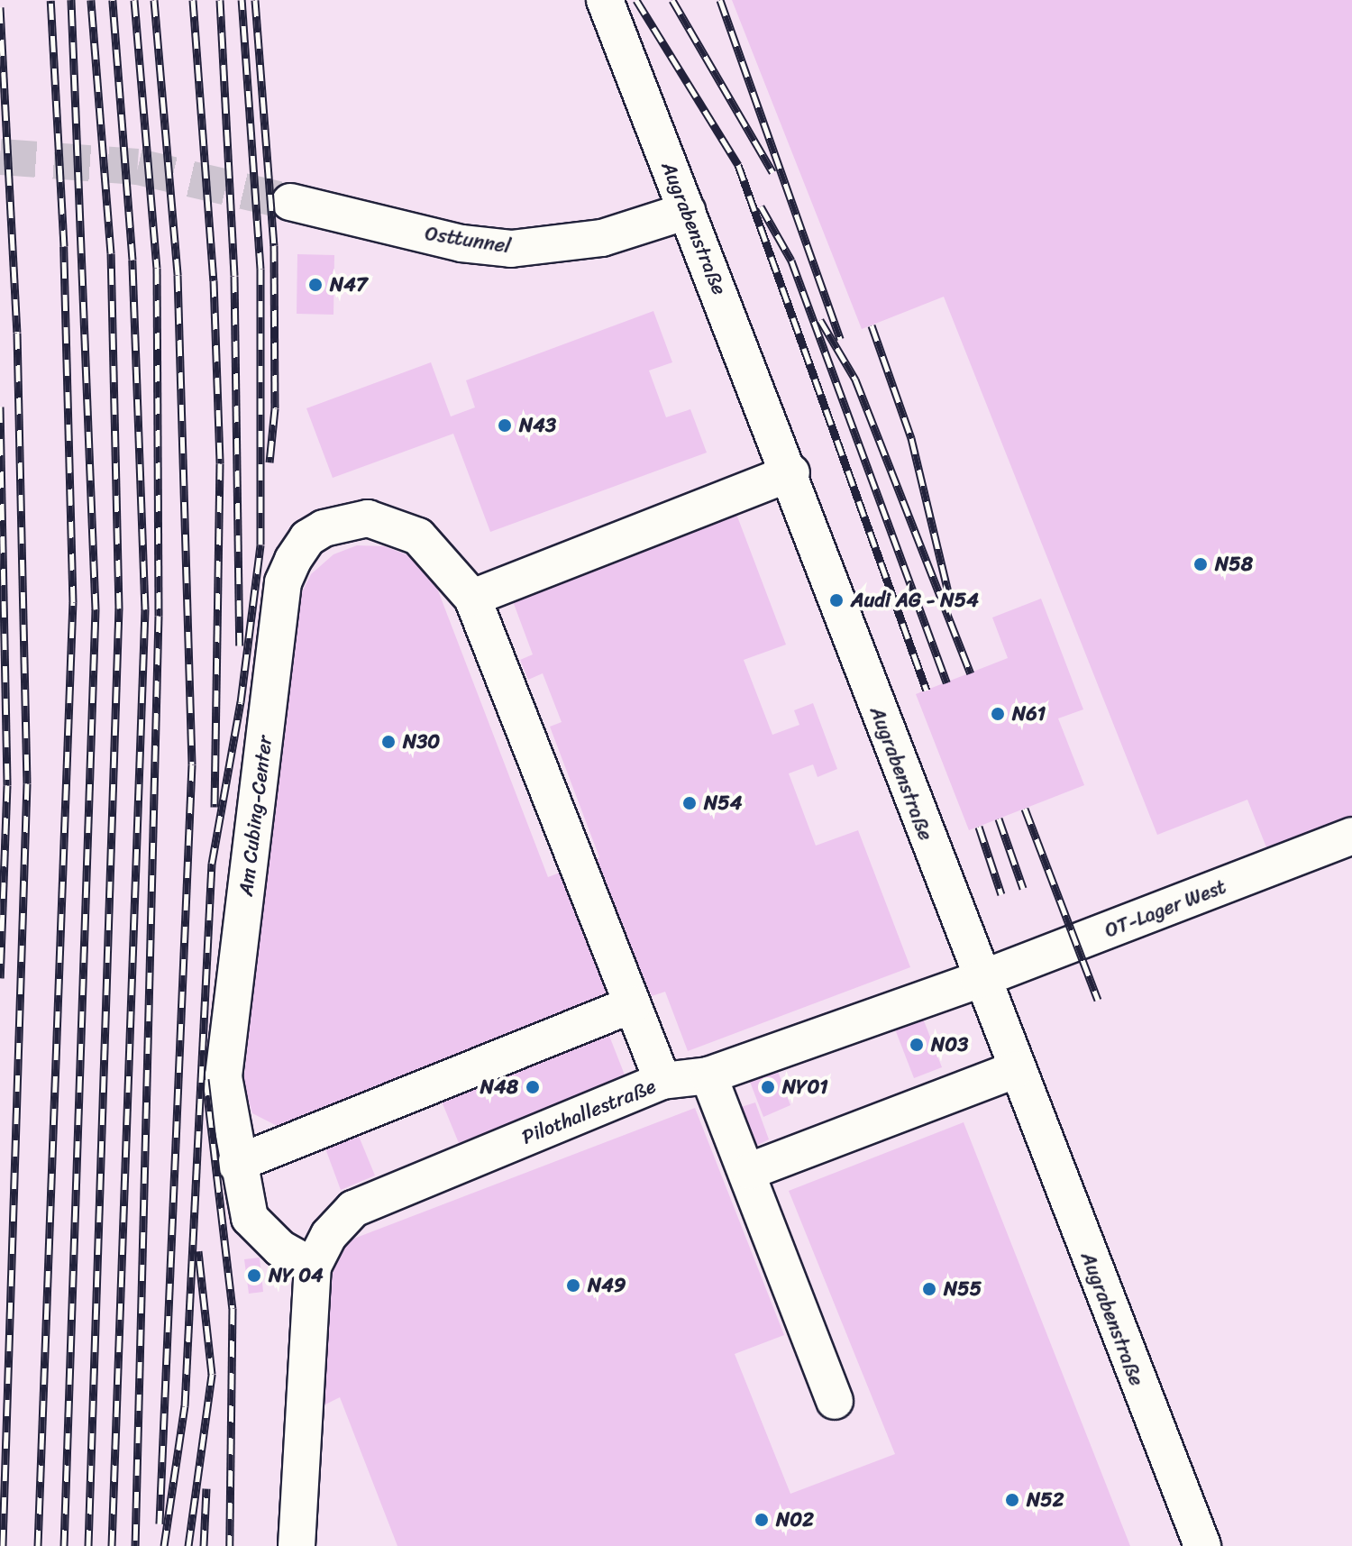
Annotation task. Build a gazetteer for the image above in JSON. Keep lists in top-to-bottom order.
{
  "streets": {
    "lane": [
      "Augrabenstraße",
      "Osttunnel",
      "Am Cubing-Center",
      "OT-Lager West",
      "Pilothallestraße"
    ]
  },
  "crossings": [
    ["Augrabenstraße", "Osttunnel"],
    ["Augrabenstraße", "OT-Lager West"],
    ["Augrabenstraße", "Pilothallestraße"],
    ["Am Cubing-Center", "Pilothallestraße"],
    ["OT-Lager West", "Pilothallestraße"]
  ],
  "places": [
    "N47",
    "N43",
    "N58",
    "Audi AG - N54",
    "N61",
    "N30",
    "N54",
    "N03",
    "N48",
    "NY01",
    "NY 04",
    "N49",
    "N55",
    "N52",
    "N02"
  ]
}
